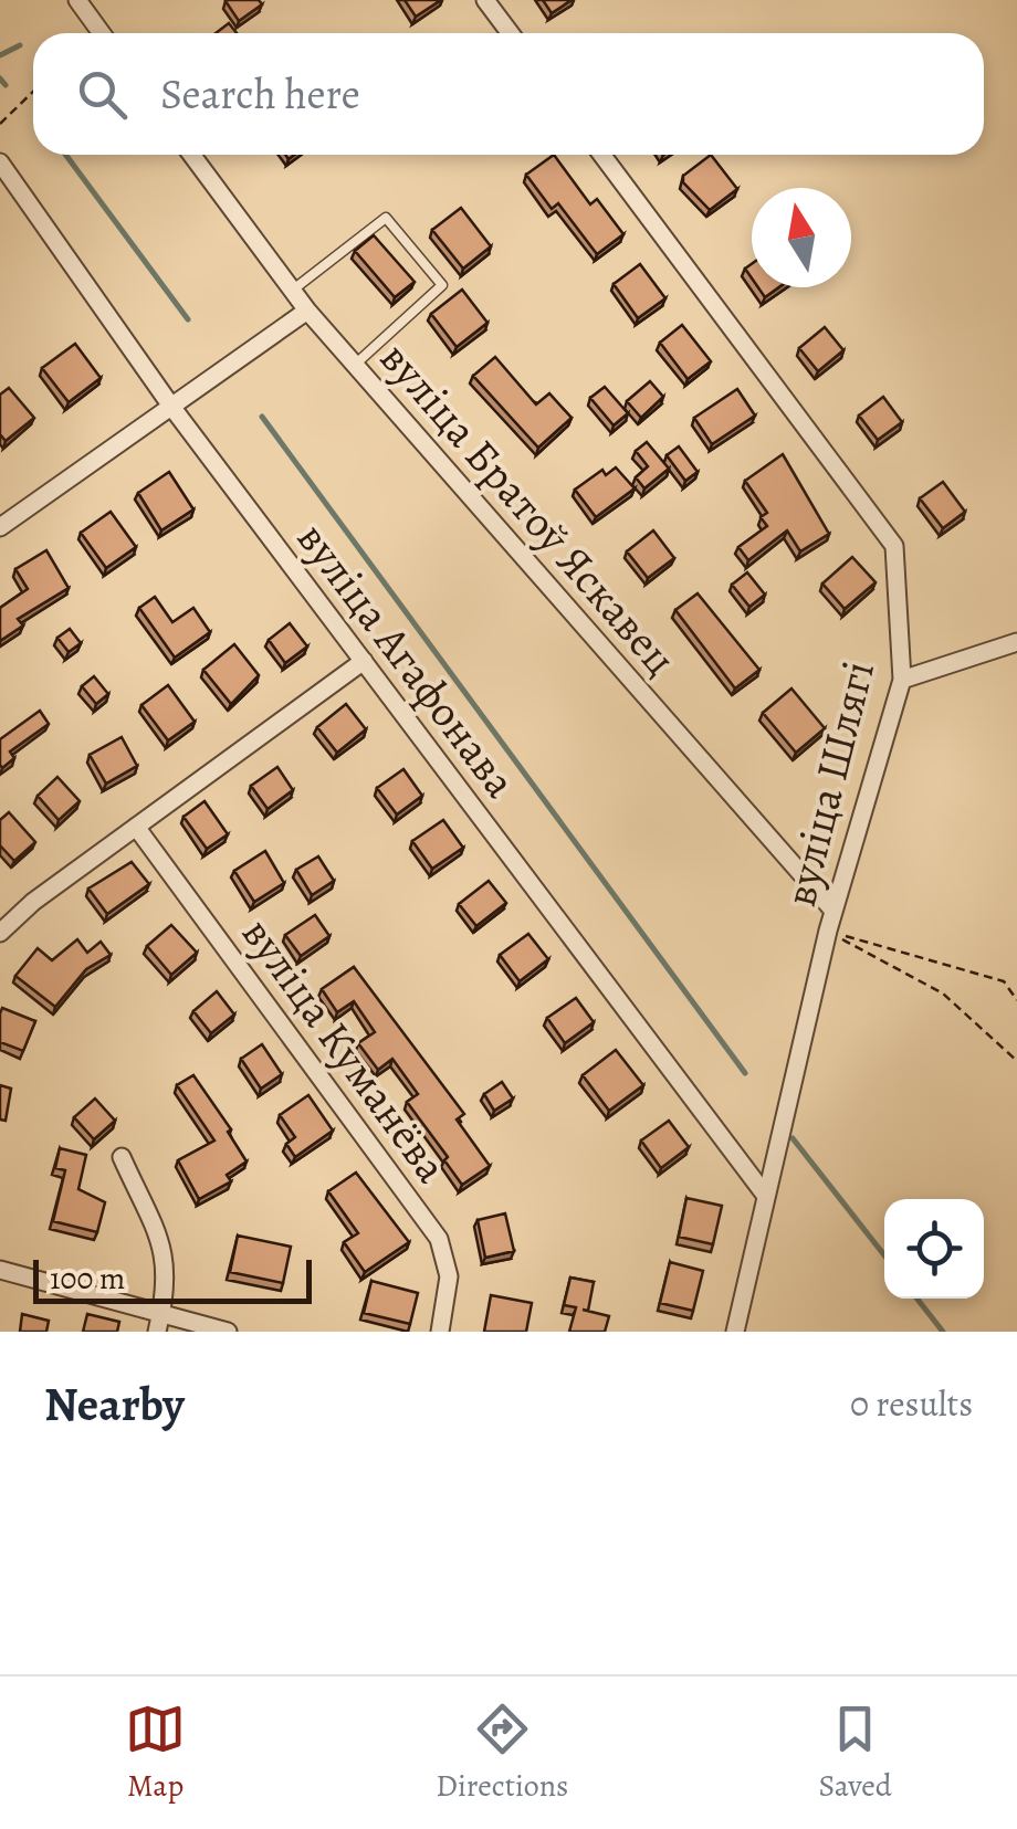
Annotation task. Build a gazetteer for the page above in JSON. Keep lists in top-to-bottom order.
{
  "streets": {
    "street": [
      "вуліца Братоў Яскавец",
      "вуліца Агафонава",
      "вуліца Шлягі",
      "вуліца Куманёва"
    ]
  },
  "crossings": [
    ["вуліца Братоў Яскавец", "вуліца Шлягі"],
    ["вуліца Агафонава", "вуліца Шлягі"]
  ],
  "scale_bar": "100 m",
  "north": "top",
  "page": {
    "search": "Search here",
    "scale": "100 m",
    "heading": ["Nearby", "0 results"],
    "nav": ["Map", "Directions", "Saved"]
  }
}
